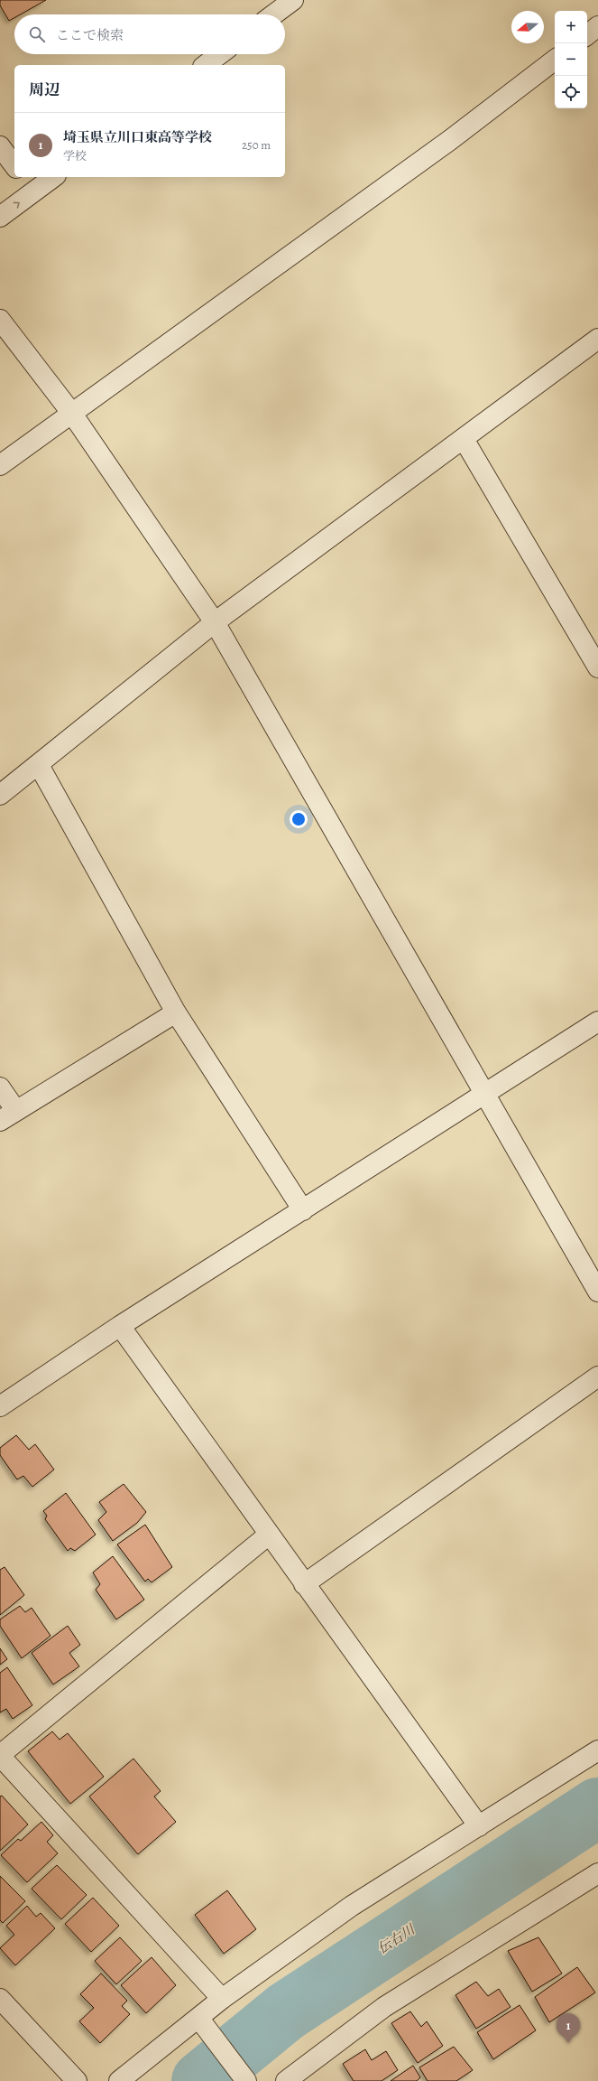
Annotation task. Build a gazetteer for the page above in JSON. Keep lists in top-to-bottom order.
{
  "water": ["伝右川"],
  "north": "left",
  "page": {
    "map_buttons": ["+", "−"],
    "search": "ここで検索",
    "heading": "周辺",
    "list": [
      {
        "mark": "1",
        "name": "埼玉県立川口東高等学校",
        "note": "学校",
        "value": "250 m"
      }
    ],
    "pins": "1"
  }
}
